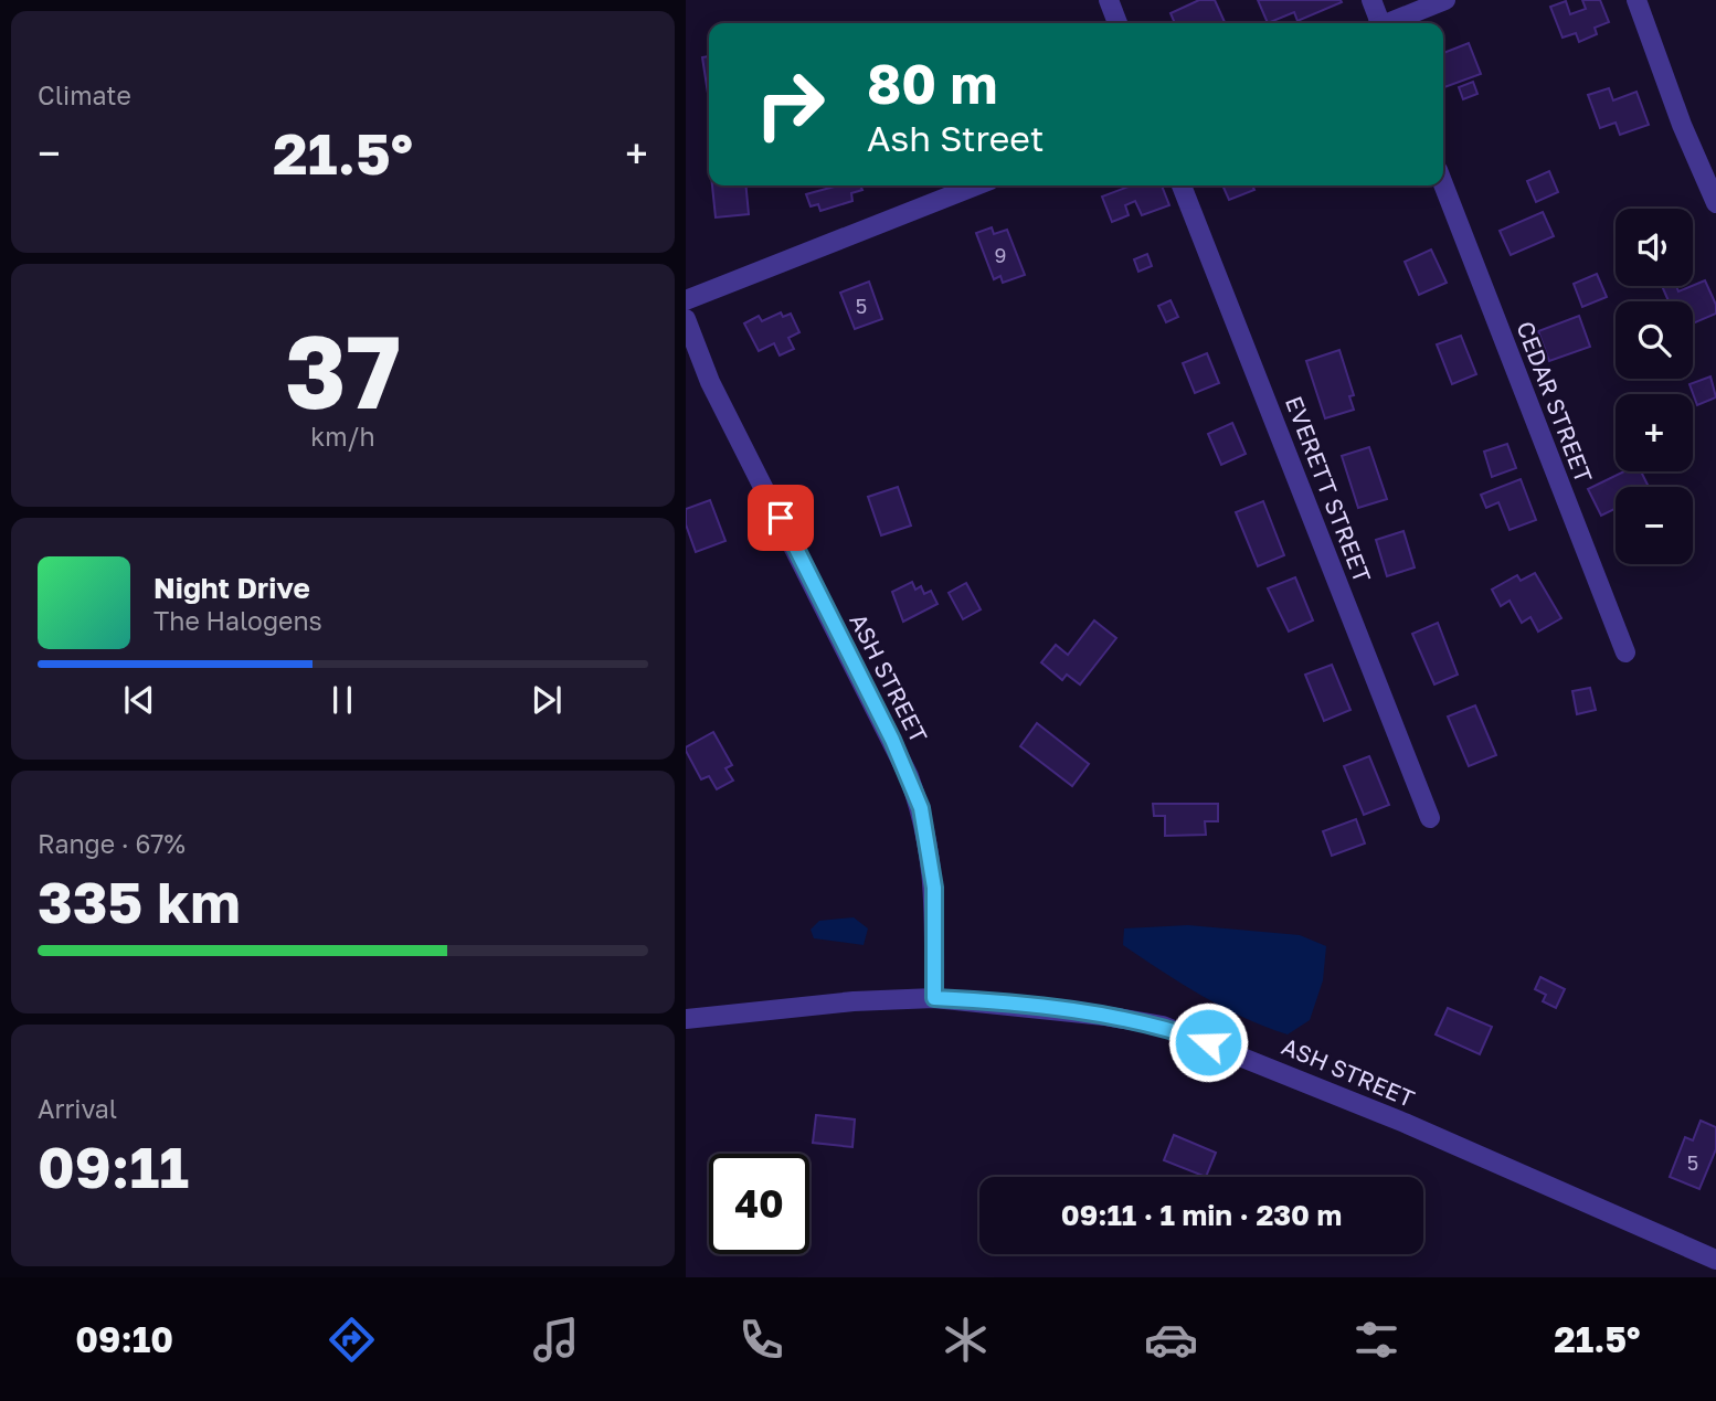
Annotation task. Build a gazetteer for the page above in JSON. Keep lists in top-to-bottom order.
{
  "streets": {
    "street": ["CEDAR STREET", "EVERETT STREET", "ASH STREET"]
  },
  "house_numbers": ["9", "5", "5"],
  "page": {
    "tile": [
      "Climate",
      ["37", "km/h"],
      ["Range · 67%", "335 km"],
      ["Arrival", "09:11"]
    ],
    "turn": ["80 m", "Ash Street"],
    "heat": ["−", "21.5°", "+"],
    "map_buttons": ["+", "−"],
    "song": ["Night Drive", "The Halogens"],
    "limit": "40",
    "trip": "09:11 · 1 min · 230 m",
    "tabs": ["09:10", "21.5°"]
  }
}
